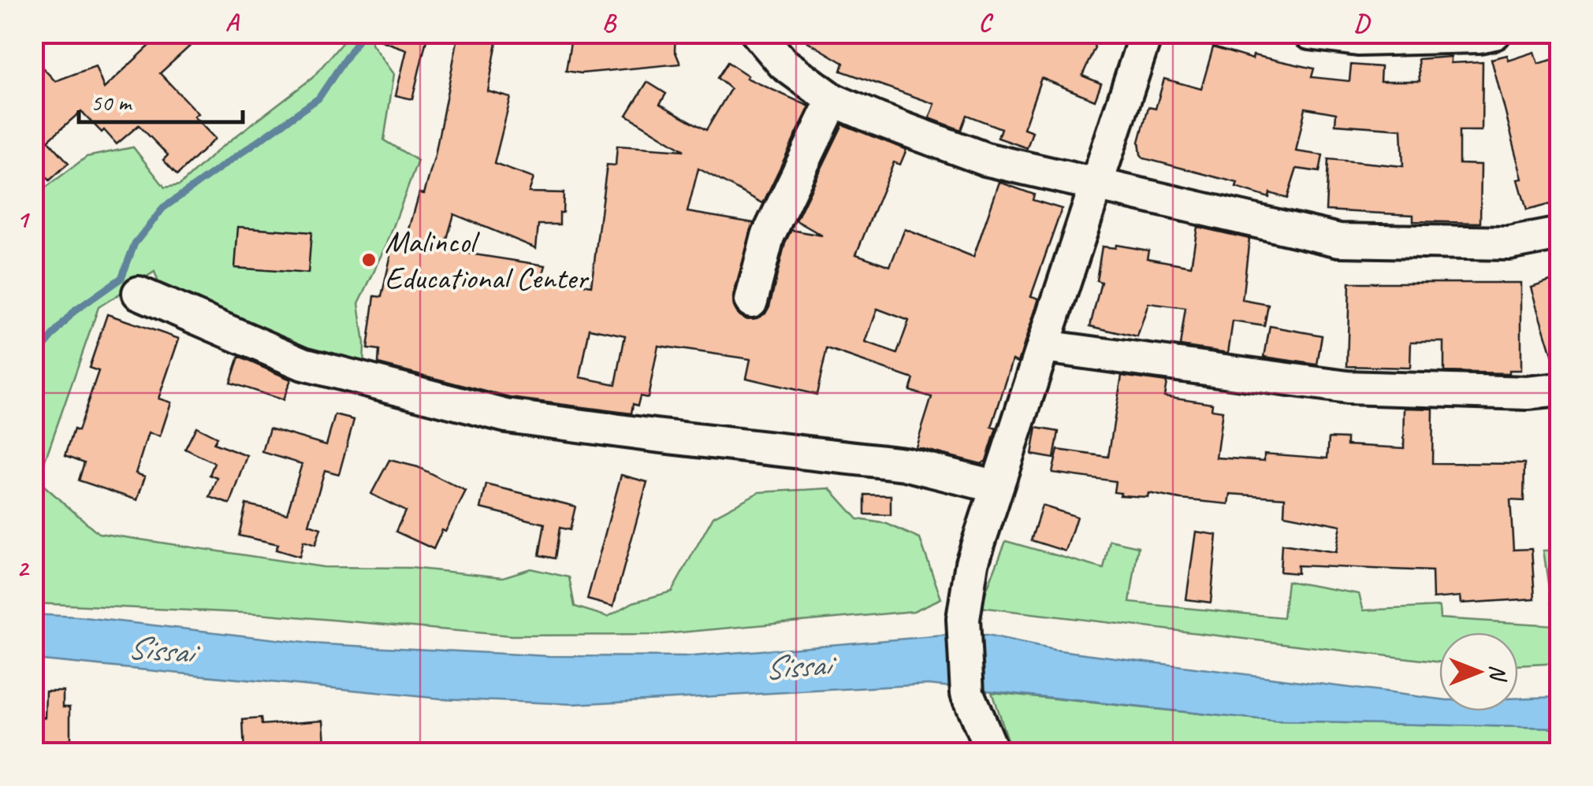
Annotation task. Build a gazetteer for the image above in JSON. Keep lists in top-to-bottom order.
{
  "water": ["Sissai"],
  "places": ["Malincol Educational Center"],
  "scale_bar": "50 m",
  "north": "right",
  "grid": {
    "columns": [
      "A",
      "B",
      "C",
      "D"
    ],
    "rows": ["1", "2"]
  }
}
